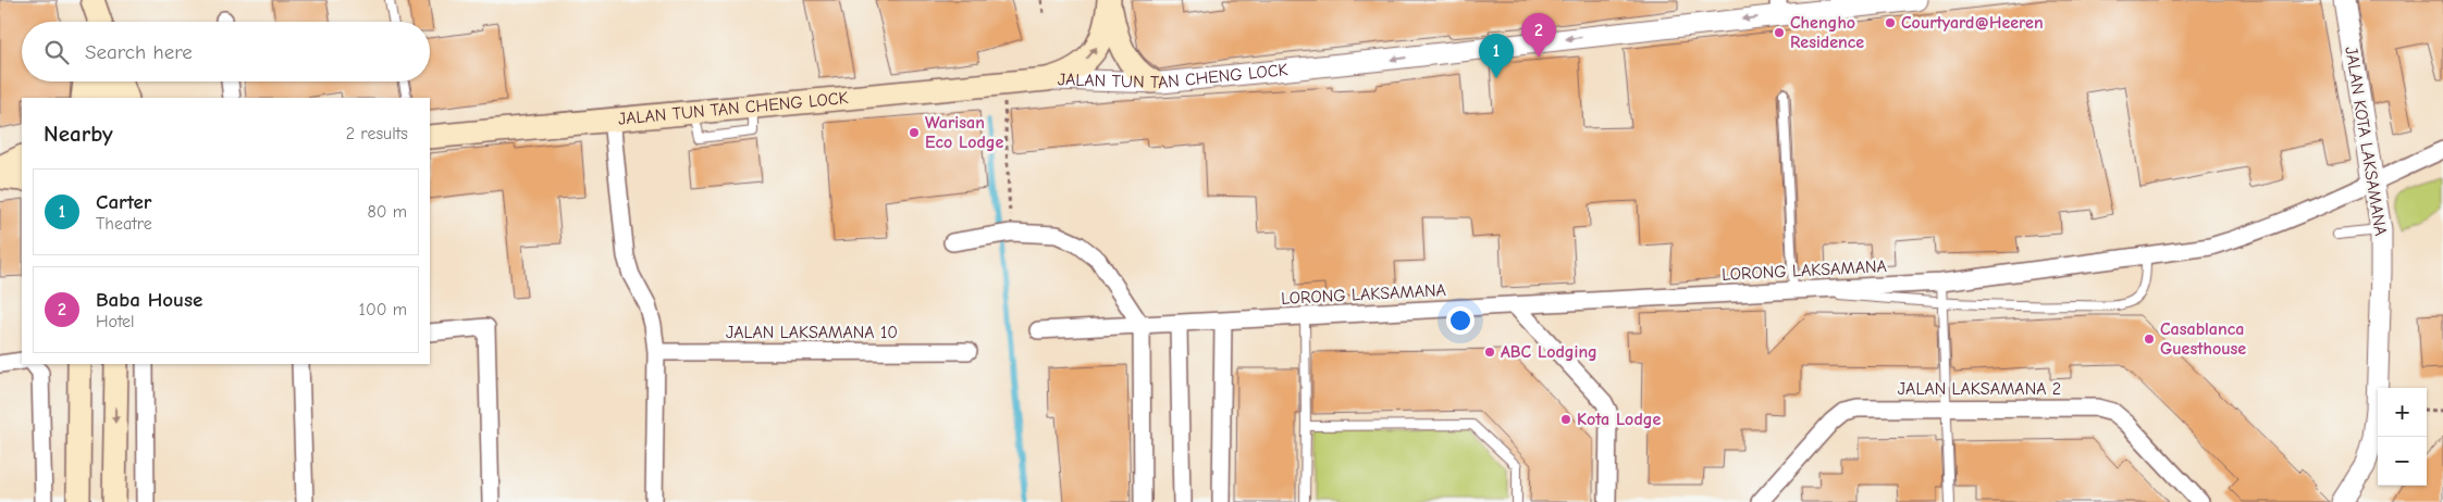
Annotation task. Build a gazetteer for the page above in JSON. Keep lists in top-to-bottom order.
{
  "streets": {
    "main road": ["JALAN TUN TAN CHENG LOCK"],
    "street": [
      "JALAN KOTA LAKSAMANA",
      "LORONG LAKSAMANA",
      "JALAN LAKSAMANA 10",
      "JALAN LAKSAMANA 2"
    ]
  },
  "crossings": [
    ["JALAN KOTA LAKSAMANA", "LORONG LAKSAMANA"]
  ],
  "one_way": ["JALAN TUN TAN CHENG LOCK"],
  "places": [
    "Courtyard@Heeren",
    "Chengho Residence",
    "Warisan Eco Lodge",
    "Casablanca Guesthouse",
    "ABC Lodging",
    "Kota Lodge"
  ],
  "page": {
    "pins": ["2", "1"],
    "search": "Search here",
    "heading": ["Nearby", "2 results"],
    "list": [
      {
        "mark": "1",
        "name": "Carter",
        "note": "Theatre",
        "value": "80 m"
      },
      {
        "mark": "2",
        "name": "Baba House",
        "note": "Hotel",
        "value": "100 m"
      }
    ],
    "map_buttons": ["+", "−"]
  }
}
